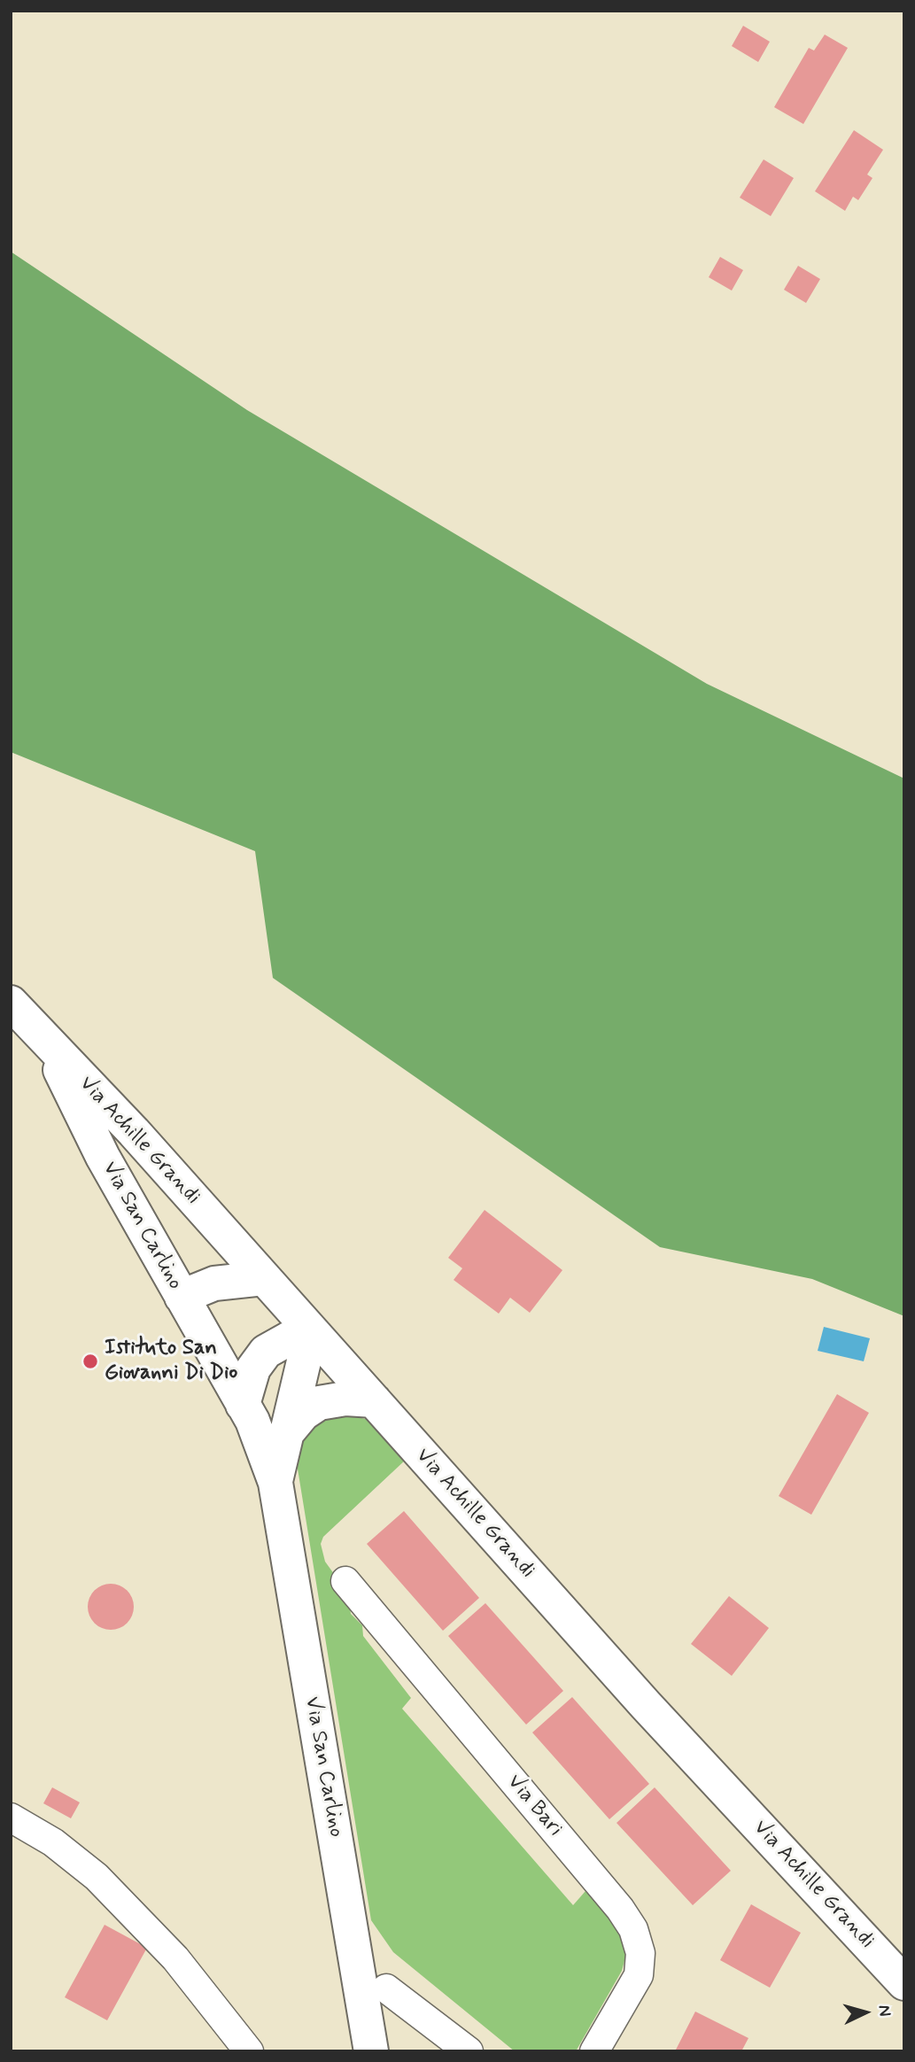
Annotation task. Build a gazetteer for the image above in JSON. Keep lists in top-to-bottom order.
{
  "streets": {
    "street": ["Via Achille Grandi", "Via San Carlino", "Via Bari"]
  },
  "crossings": [
    ["Via Achille Grandi", "Via San Carlino"]
  ],
  "places": ["Istituto San Giovanni Di Dio"],
  "north": "right"
}
